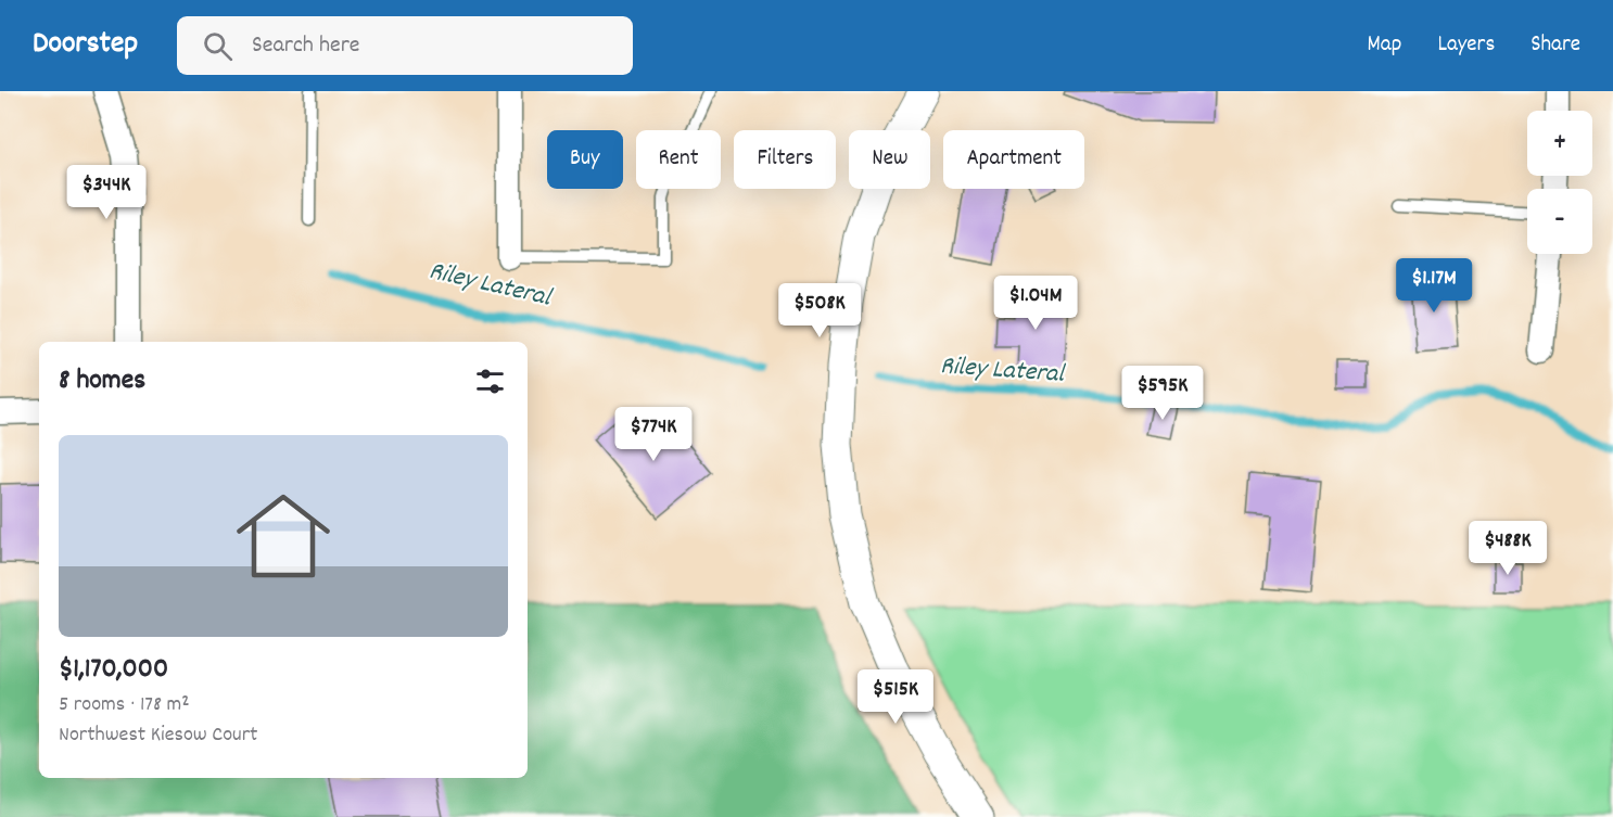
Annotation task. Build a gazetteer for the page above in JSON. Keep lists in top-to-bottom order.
{
  "water": ["Riley Lateral"],
  "page": {
    "header": "Doorstep",
    "search": "Search here",
    "nav": ["Map", "Layers", "Share"],
    "map_buttons": ["+", "−"],
    "chip": [
      "Buy",
      "Rent",
      "Filters",
      "New",
      "Apartment"
    ],
    "price": [
      "$344K",
      "$1.17M",
      "$1.04M",
      "$508K",
      "$595K",
      "$774K",
      "$488K",
      "$515K"
    ],
    "heading": "8 homes",
    "list": [
      {
        "name": "$1,170,000",
        "note": "5 rooms · 178 m² · Northwest Kiesow Court"
      }
    ]
  }
}
